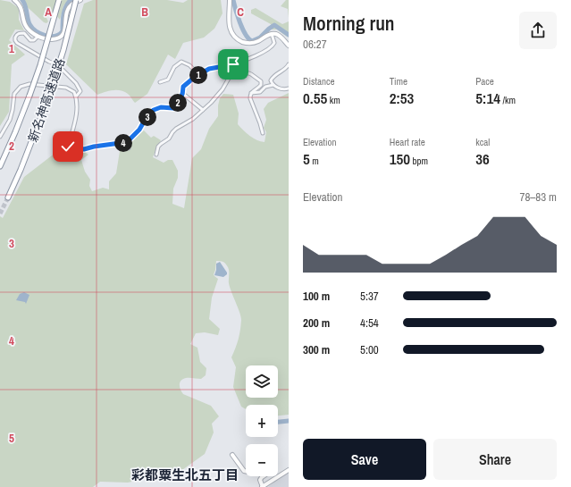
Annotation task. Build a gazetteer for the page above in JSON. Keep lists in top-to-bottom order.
{
  "streets": {
    "highway": ["新名神高速道路"]
  },
  "districts": ["彩都粟生北五丁目"],
  "page": {
    "heading": ["Morning run", "06:27"],
    "stats": [
      ["Distance", "0.55 km"],
      ["Time", "2:53"],
      ["Pace", "5:14 /km"],
      ["Elevation", "5 m"],
      ["Heart rate", "150 bpm"],
      ["kcal", "36"]
    ],
    "pins": [
      "1",
      "2",
      "3",
      "4"
    ],
    "chart": ["Elevation", "78–83 m"],
    "list": [
      {
        "name": "100 m",
        "note": "5:37"
      },
      {
        "name": "200 m",
        "note": "4:54"
      },
      {
        "name": "300 m",
        "note": "5:00"
      }
    ],
    "map_buttons": ["+", "−"],
    "buttons": ["Save", "Share"]
  },
  "grid": {
    "columns": ["A", "B", "C"],
    "rows": [
      "1",
      "2",
      "3",
      "4",
      "5"
    ]
  }
}
